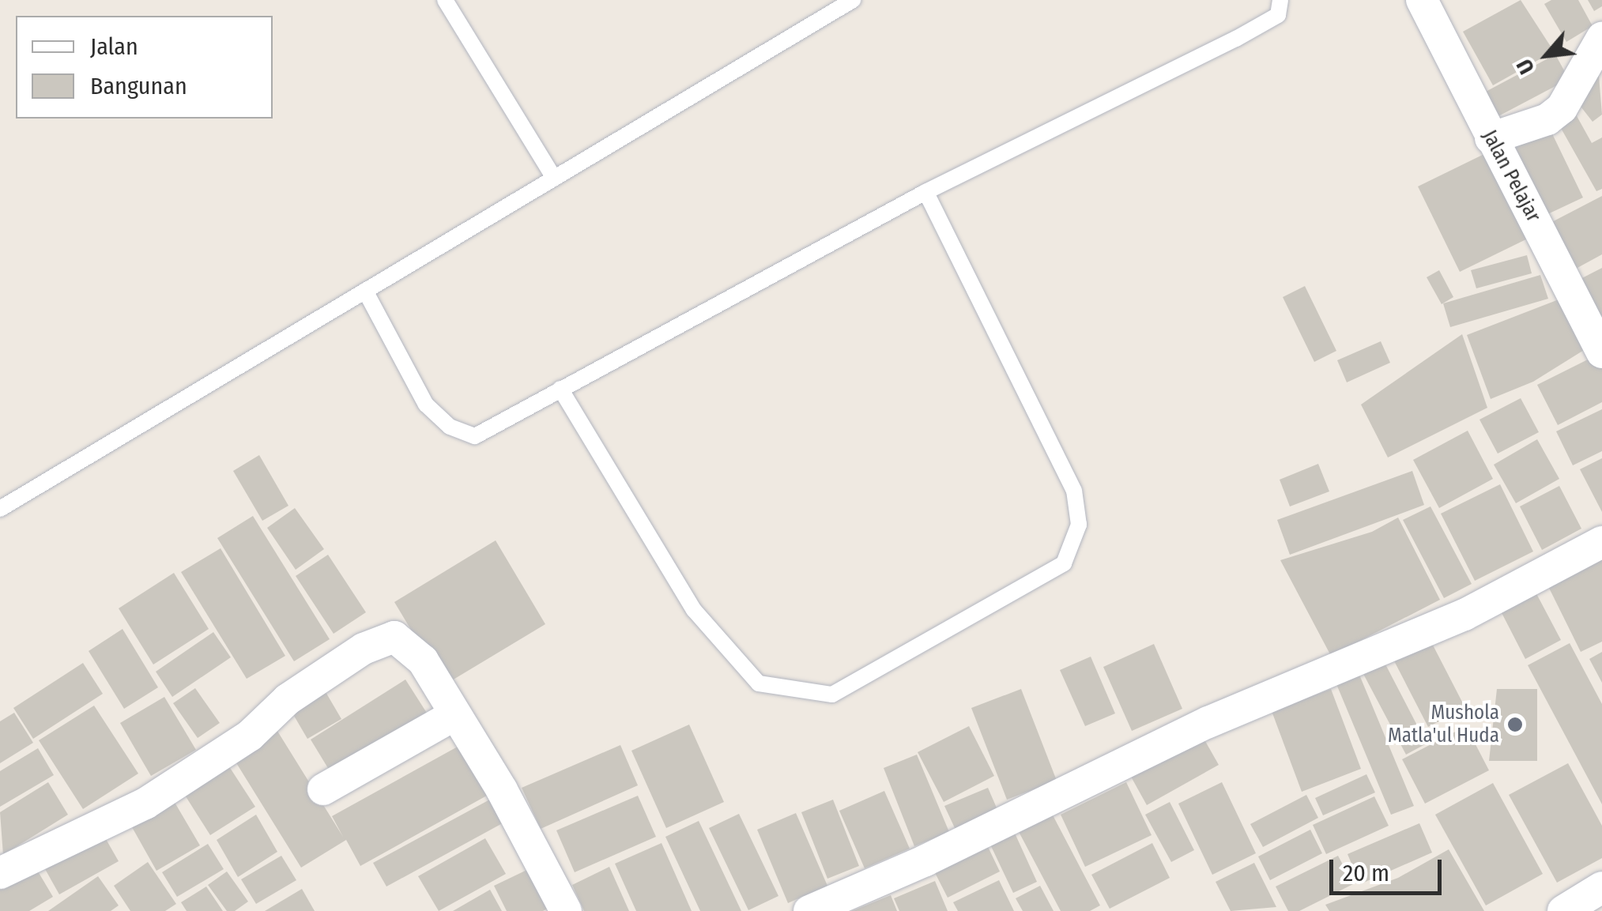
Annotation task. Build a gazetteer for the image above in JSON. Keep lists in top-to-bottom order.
{
  "streets": {
    "street": ["Jalan Pelajar"]
  },
  "places": ["Mushola Matla'ul Huda"],
  "legend": ["Jalan", "Bangunan"],
  "scale_bar": "20 m",
  "north": "bottom left"
}
